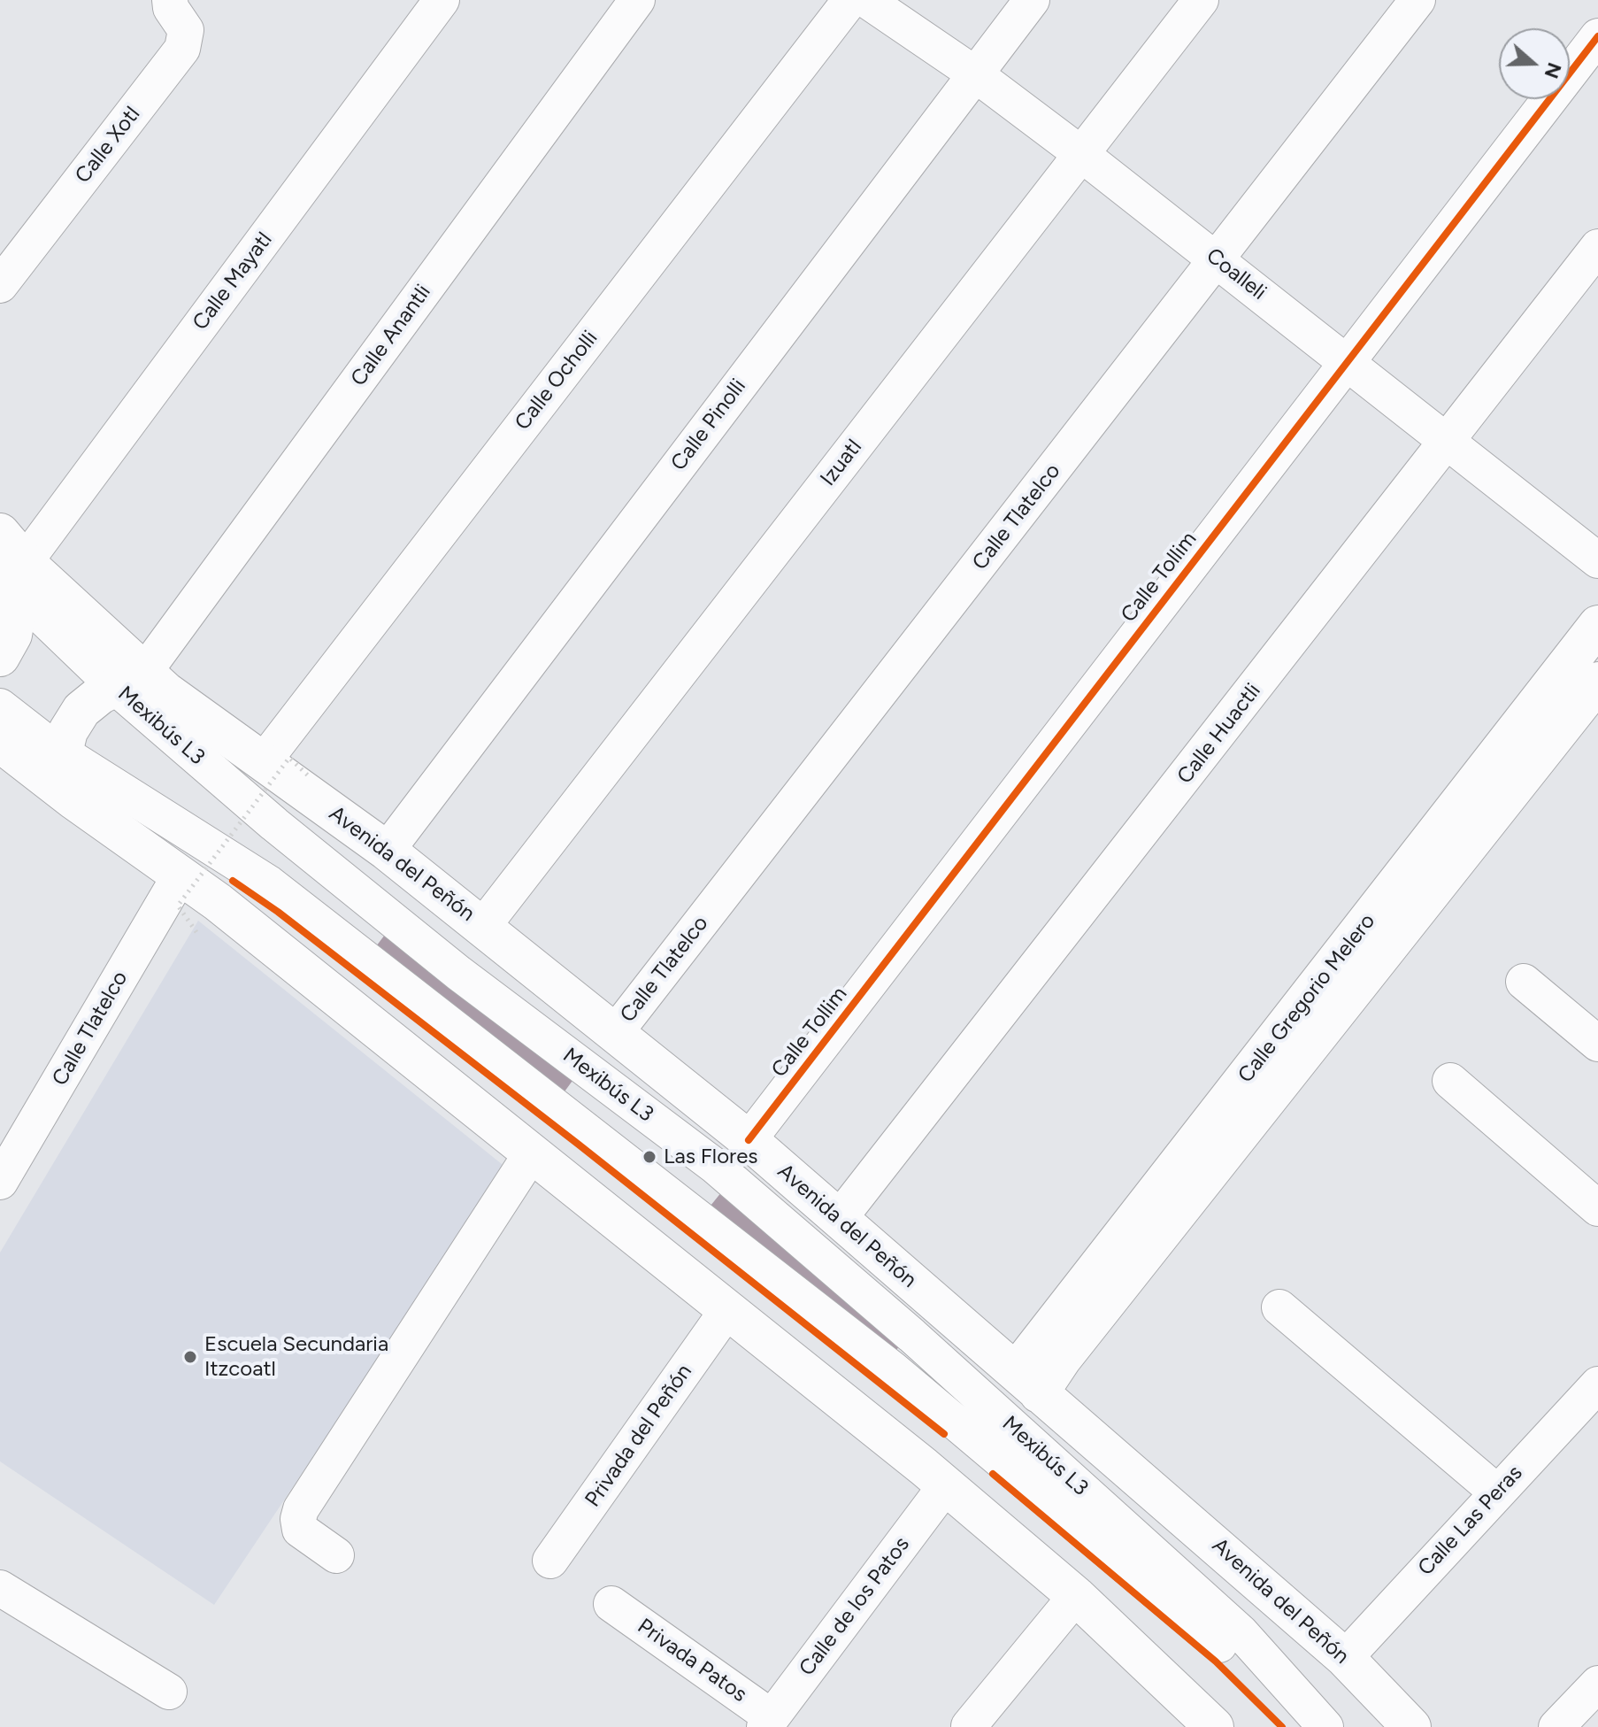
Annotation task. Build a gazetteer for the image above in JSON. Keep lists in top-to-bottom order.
{
  "streets": {
    "main road": ["Avenida del Peñón", "Calle Gregorio Melero"],
    "street": [
      "Calle Xotl",
      "Coalleli",
      "Calle Mayatl",
      "Calle Anantli",
      "Calle Ocholli",
      "Calle Pinolli",
      "Izuatl",
      "Calle Tlatelco",
      "Calle Tollim",
      "Mexibús L3",
      "Calle Huactli",
      "Privada del Peñón",
      "Calle Las Peras",
      "Calle de los Patos",
      "Privada Patos"
    ]
  },
  "crossings": [
    ["Coalleli", "Calle Pinolli"],
    ["Coalleli", "Izuatl"],
    ["Coalleli", "Calle Tlatelco"],
    ["Coalleli", "Calle Tollim"],
    ["Coalleli", "Calle Huactli"],
    ["Calle Mayatl", "Avenida del Peñón"],
    ["Calle Anantli", "Mexibús L3"],
    ["Calle Anantli", "Avenida del Peñón"],
    ["Calle Ocholli", "Avenida del Peñón"],
    ["Calle Pinolli", "Avenida del Peñón"],
    ["Izuatl", "Avenida del Peñón"],
    ["Calle Tlatelco", "Avenida del Peñón"],
    ["Calle Tollim", "Avenida del Peñón"],
    ["Mexibús L3", "Avenida del Peñón"],
    ["Calle Huactli", "Avenida del Peñón"],
    ["Avenida del Peñón", "Calle Gregorio Melero"],
    ["Avenida del Peñón", "Calle Las Peras"],
    ["Calle de los Patos", "Privada Patos"]
  ],
  "places": ["Las Flores", "Escuela Secundaria Itzcoatl"],
  "north": "right"
}
